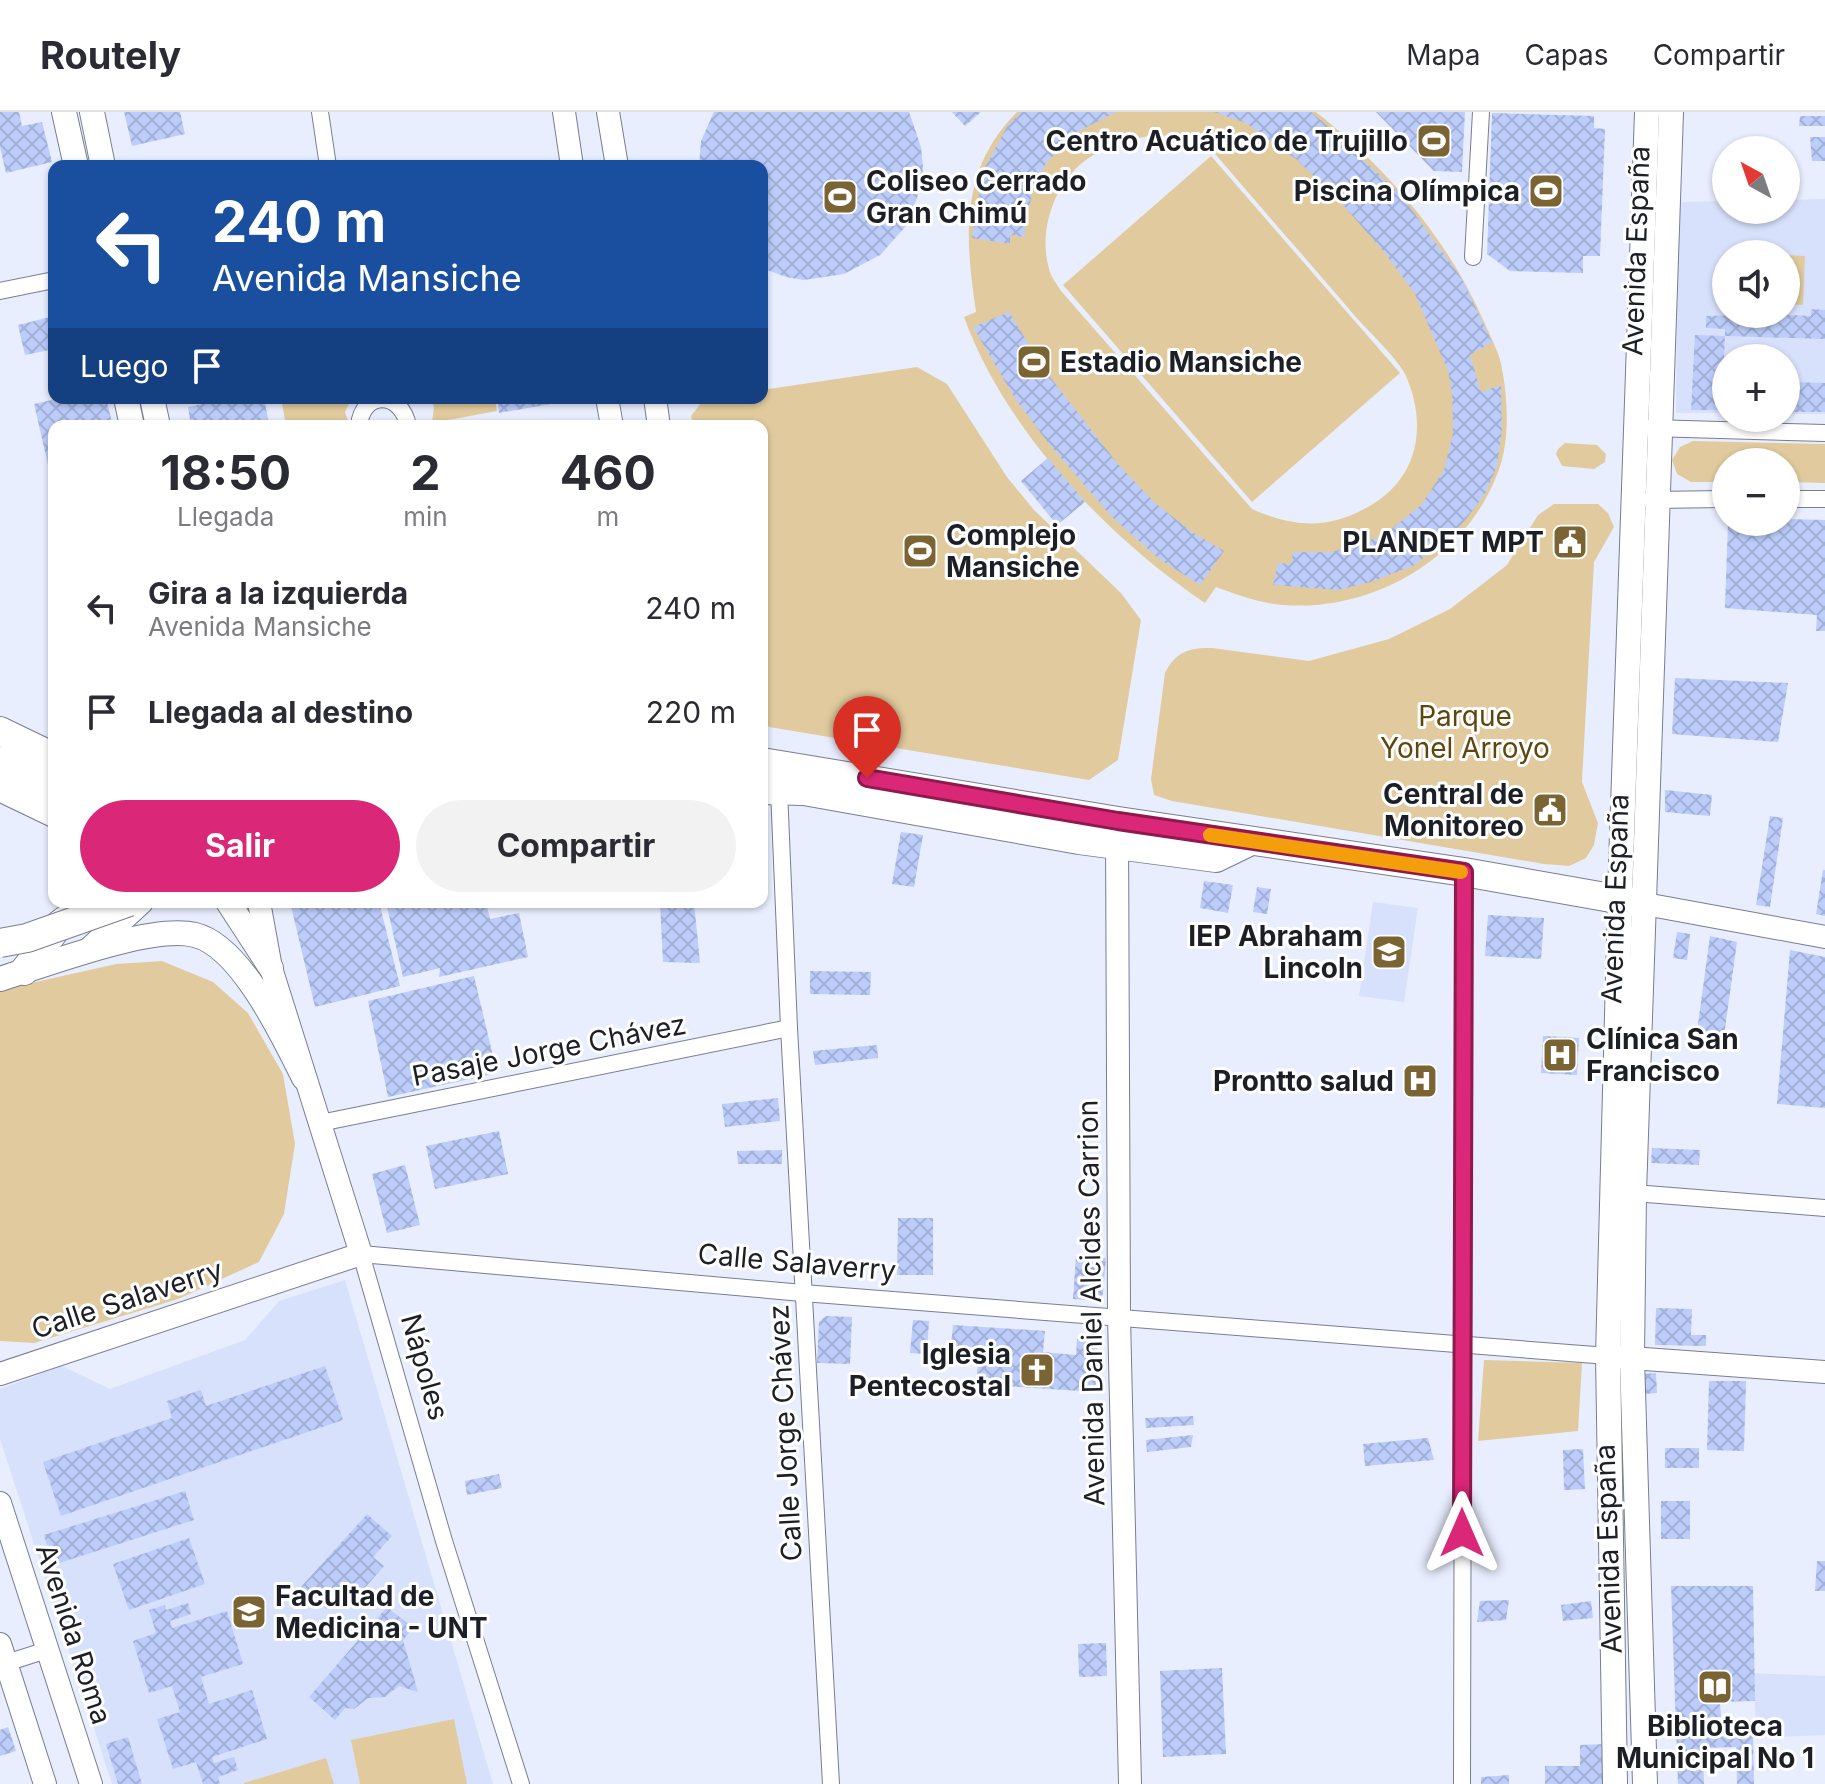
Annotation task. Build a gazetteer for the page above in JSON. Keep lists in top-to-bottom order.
{
  "streets": {
    "main road": [
      "Avenida España",
      "Calle Salaverry",
      "Avenida Daniel Alcides Carrion",
      "Nápoles",
      "Avenida Roma"
    ],
    "street": ["Pasaje Jorge Chávez", "Calle Jorge Chávez"]
  },
  "crossings": [
    ["Avenida España", "Calle Salaverry"],
    ["Pasaje Jorge Chávez", "Nápoles"],
    ["Pasaje Jorge Chávez", "Calle Jorge Chávez"],
    ["Calle Salaverry", "Avenida Daniel Alcides Carrion"],
    ["Calle Salaverry", "Nápoles"],
    ["Calle Salaverry", "Calle Jorge Chávez"]
  ],
  "parks": ["Parque Yonel Arroyo"],
  "places": {
    "sports": [
      "Centro Acuático de Trujillo",
      "Piscina Olímpica",
      "Coliseo Cerrado Gran Chimú",
      "Estadio Mansiche",
      "Complejo Mansiche"
    ],
    "public building": ["PLANDET MPT", "Central de Monitoreo"],
    "school or university": ["IEP Abraham Lincoln", "Facultad de Medicina - UNT"],
    "hospital": ["Clínica San Francisco", "Prontto salud"],
    "church": ["Iglesia Pentecostal"],
    "library": ["Biblioteca Municipal No 1"]
  },
  "north": "top left",
  "page": {
    "header": "Routely",
    "nav": ["Mapa", "Capas", "Compartir"],
    "map_buttons": ["+", "−"],
    "turn": ["240 m", "Avenida Mansiche"],
    "then": "Luego",
    "eta": [
      "18:50",
      "Llegada",
      "2",
      "min",
      "460",
      "m"
    ],
    "list": [
      {
        "name": "Gira a la izquierda",
        "note": "Avenida Mansiche",
        "value": "240 m"
      },
      {
        "name": "Llegada al destino",
        "value": "220 m"
      }
    ],
    "buttons": ["Salir", "Compartir"]
  }
}
